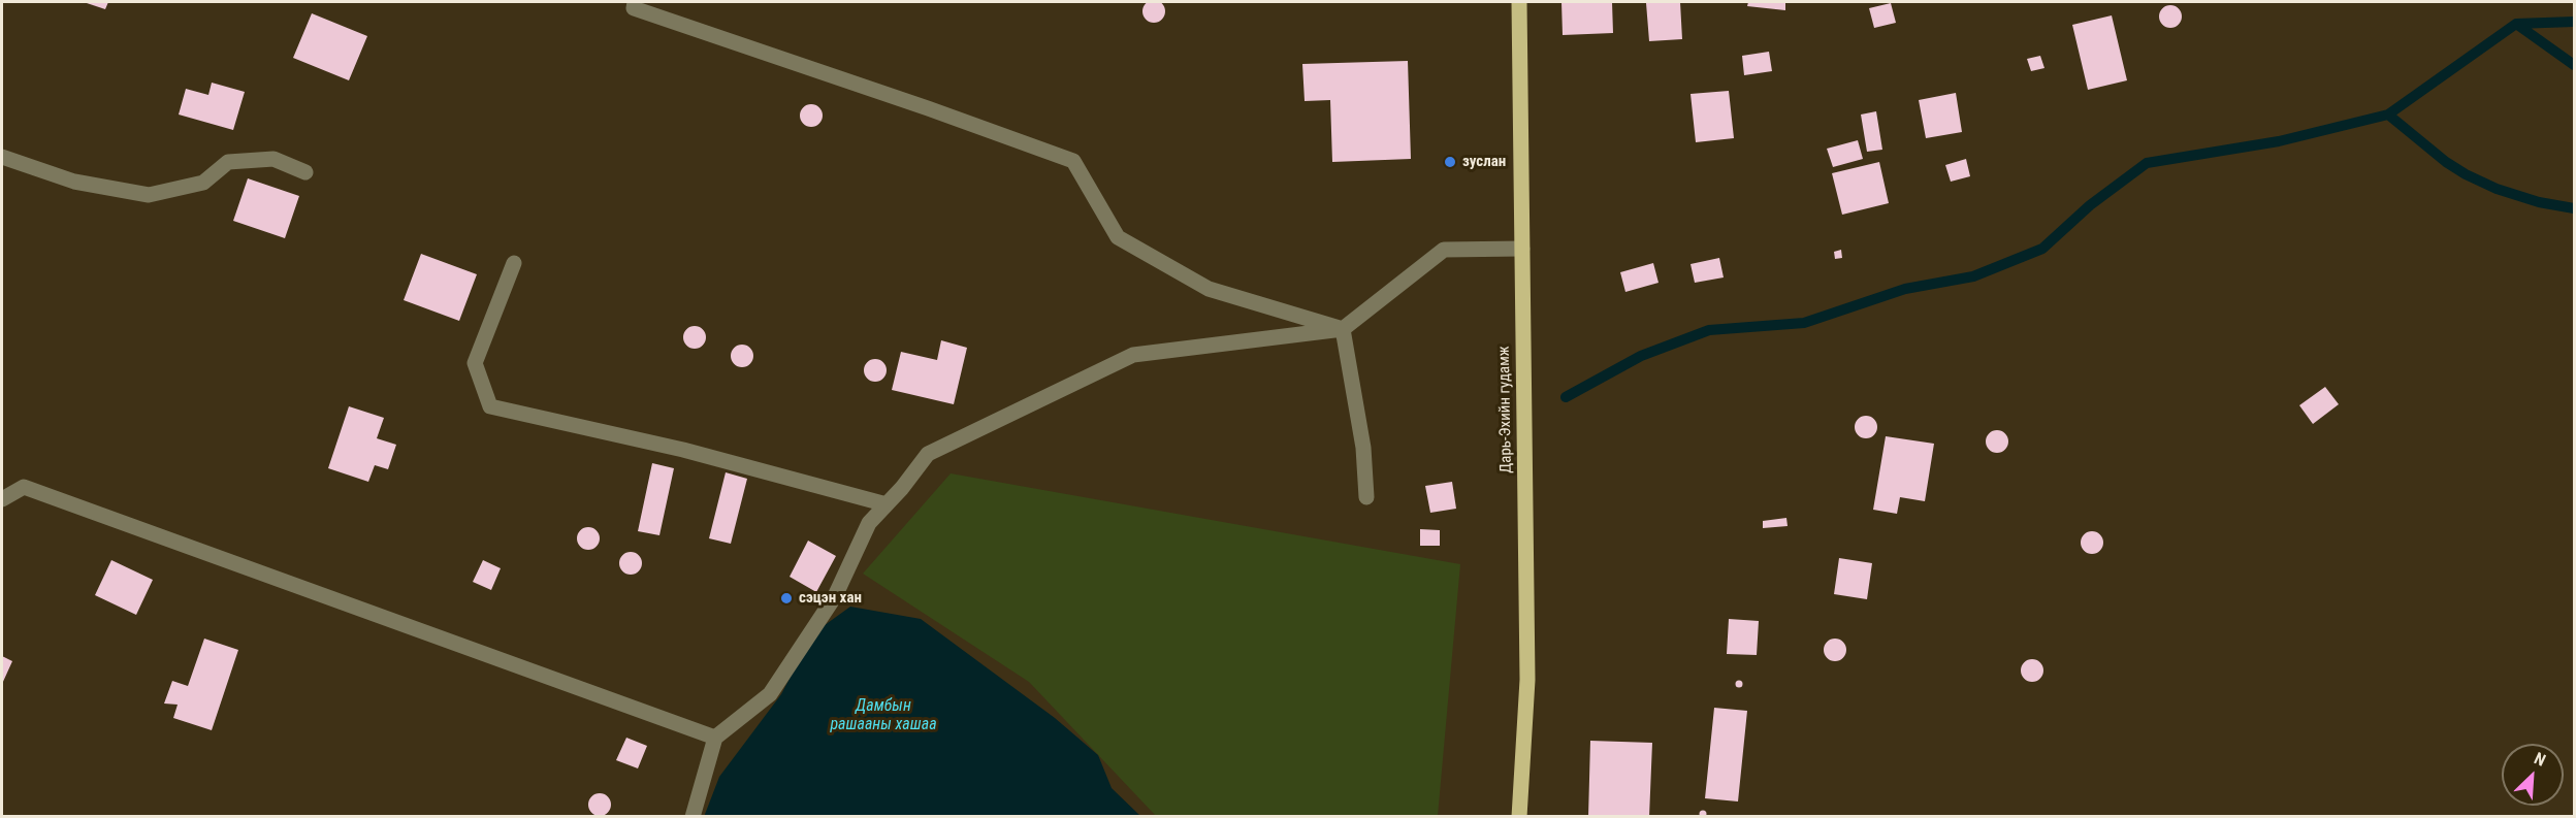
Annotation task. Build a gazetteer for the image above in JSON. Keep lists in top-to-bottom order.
{
  "streets": {
    "main road": ["Дарь-Эхийн гудамж"]
  },
  "water": ["Дамбын рашааны хашаа"],
  "places": ["зуслан", "сэцэн хан"],
  "north": "top right"
}
